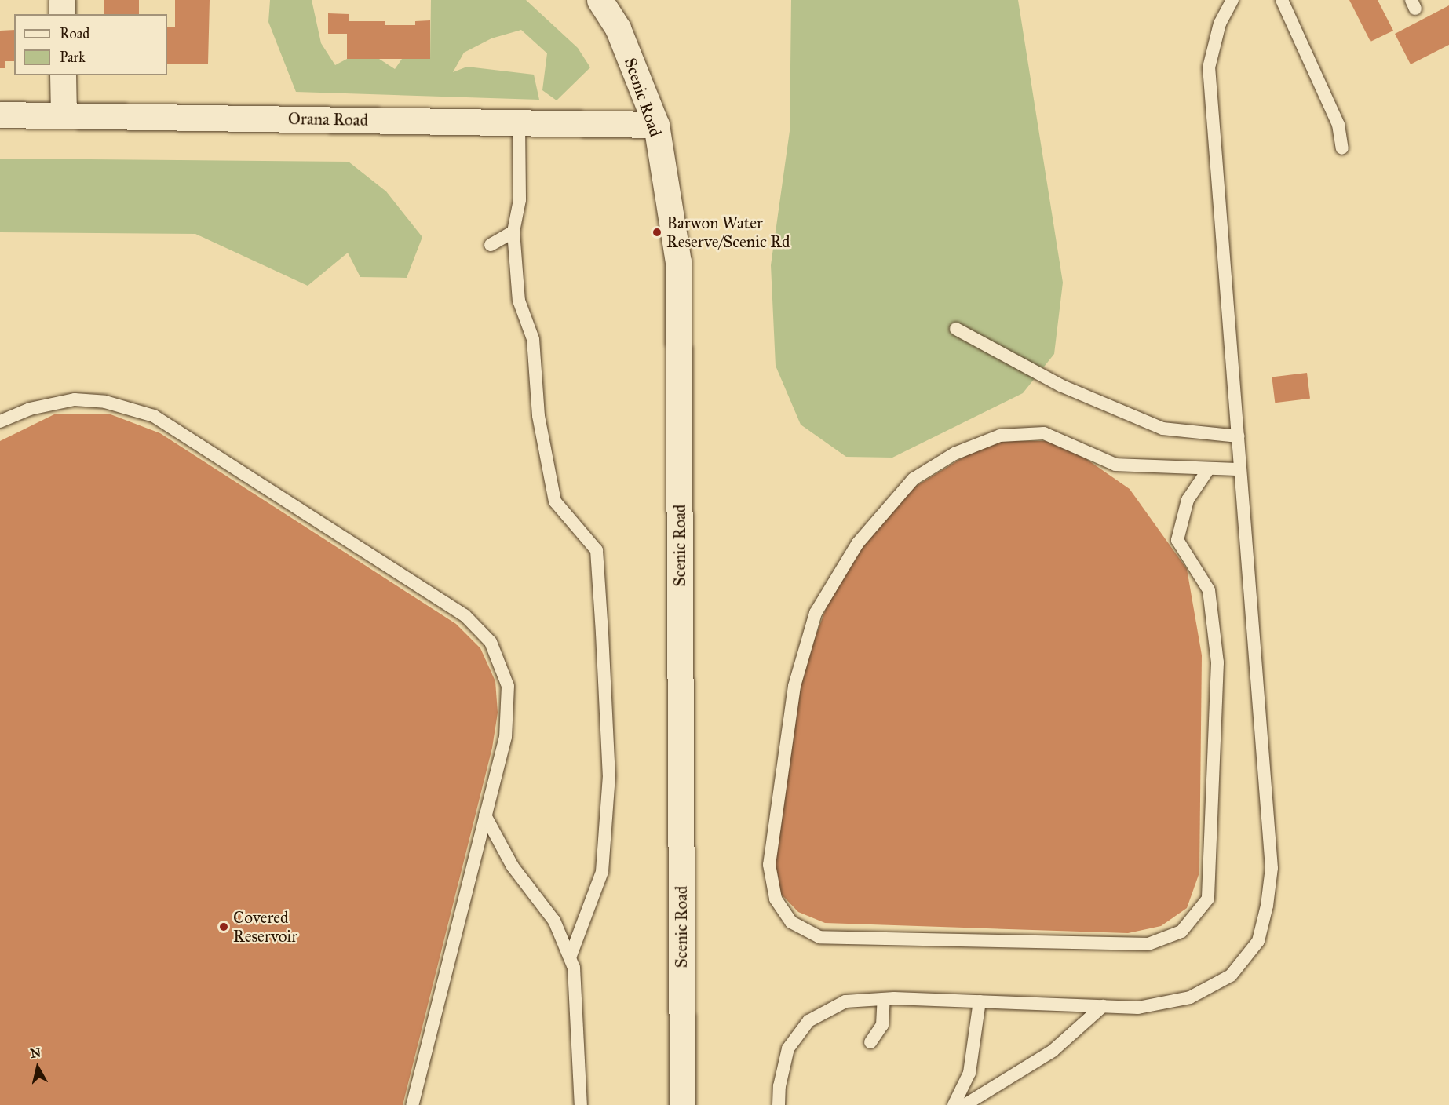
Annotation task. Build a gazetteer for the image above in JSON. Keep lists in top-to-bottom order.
{
  "streets": {
    "main road": ["Scenic Road", "Orana Road"]
  },
  "crossings": [
    ["Scenic Road", "Orana Road"]
  ],
  "places": ["Barwon Water Reserve/Scenic Rd", "Covered Reservoir"],
  "legend": ["Road", "Park"],
  "north": "top"
}
